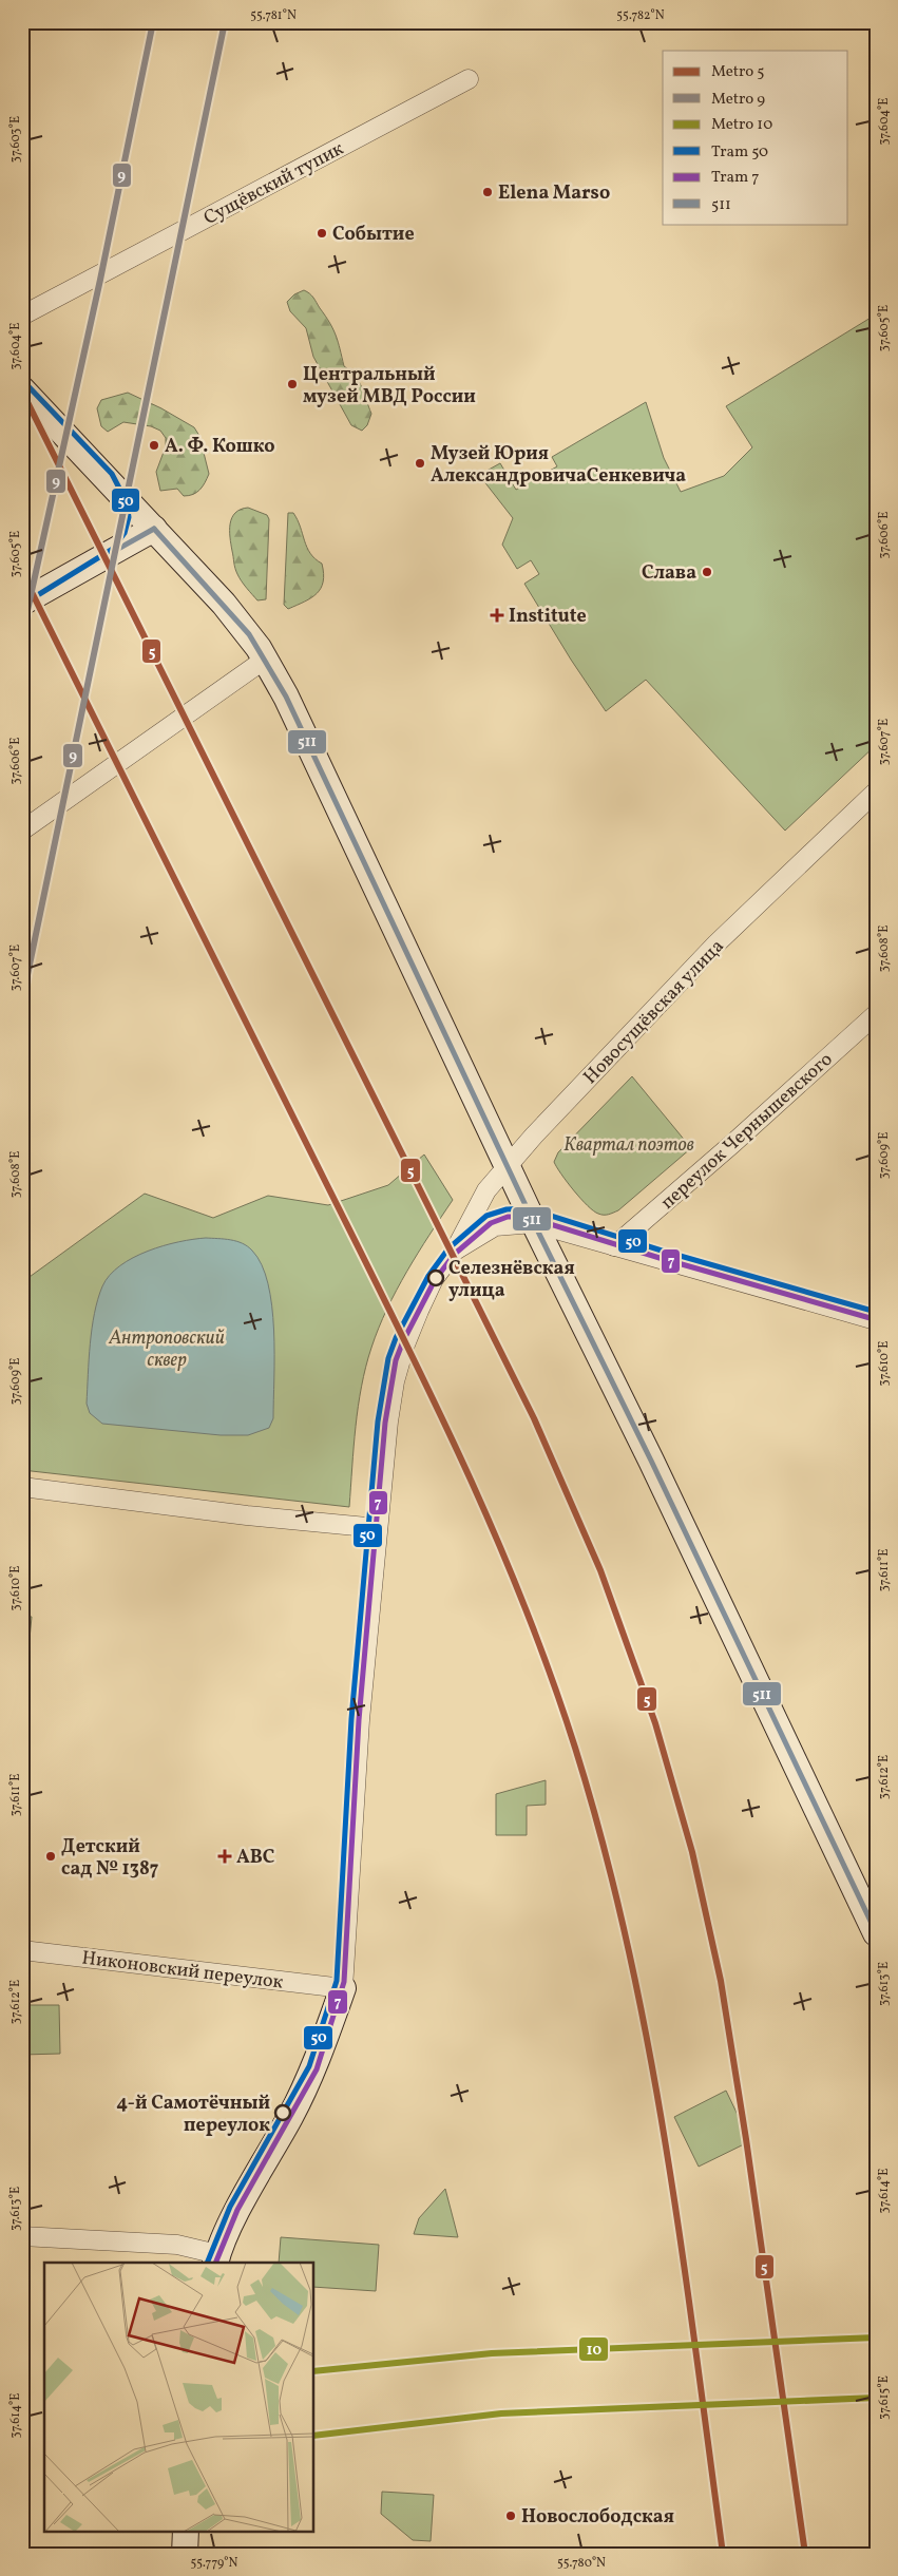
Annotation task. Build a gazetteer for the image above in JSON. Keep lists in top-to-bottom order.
{
  "streets": {
    "street": [
      "Сущёвский тупик",
      "Новосущёвская улица",
      "переулок Чернышевского",
      "Никоновский переулок"
    ]
  },
  "parks": ["Квартал поэтов", "Антроповский сквер"],
  "places": {
    "other": [
      "Elena Marso",
      "Событие",
      "Центральный музей МВД России",
      "А. Ф. Кошко",
      "Музей Юрия АлександровичаСенкевича",
      "Слава",
      "Селезнёвская улица",
      "Детский сад № 1387",
      "4-й Самотёчный переулок",
      "Новослободская"
    ],
    "health": ["Institute", "ABC"]
  },
  "lines": [
    "metro line 9",
    "tram line 50",
    "metro line 5",
    "transit line 511",
    "tram line 7",
    "metro line 10"
  ],
  "legend": [
    "Metro 5",
    "Metro 9",
    "Metro 10",
    "Tram 50",
    "Tram 7",
    "511"
  ],
  "coordinates": [
    "55.781°N",
    "55.782°N",
    "37.604°E",
    "37.603°E",
    "37.605°E",
    "37.606°E",
    "37.607°E",
    "37.608°E",
    "37.609°E",
    "37.610°E",
    "37.611°E",
    "37.612°E",
    "37.613°E",
    "37.614°E",
    "37.615°E",
    "55.779°N",
    "55.780°N"
  ]
}
